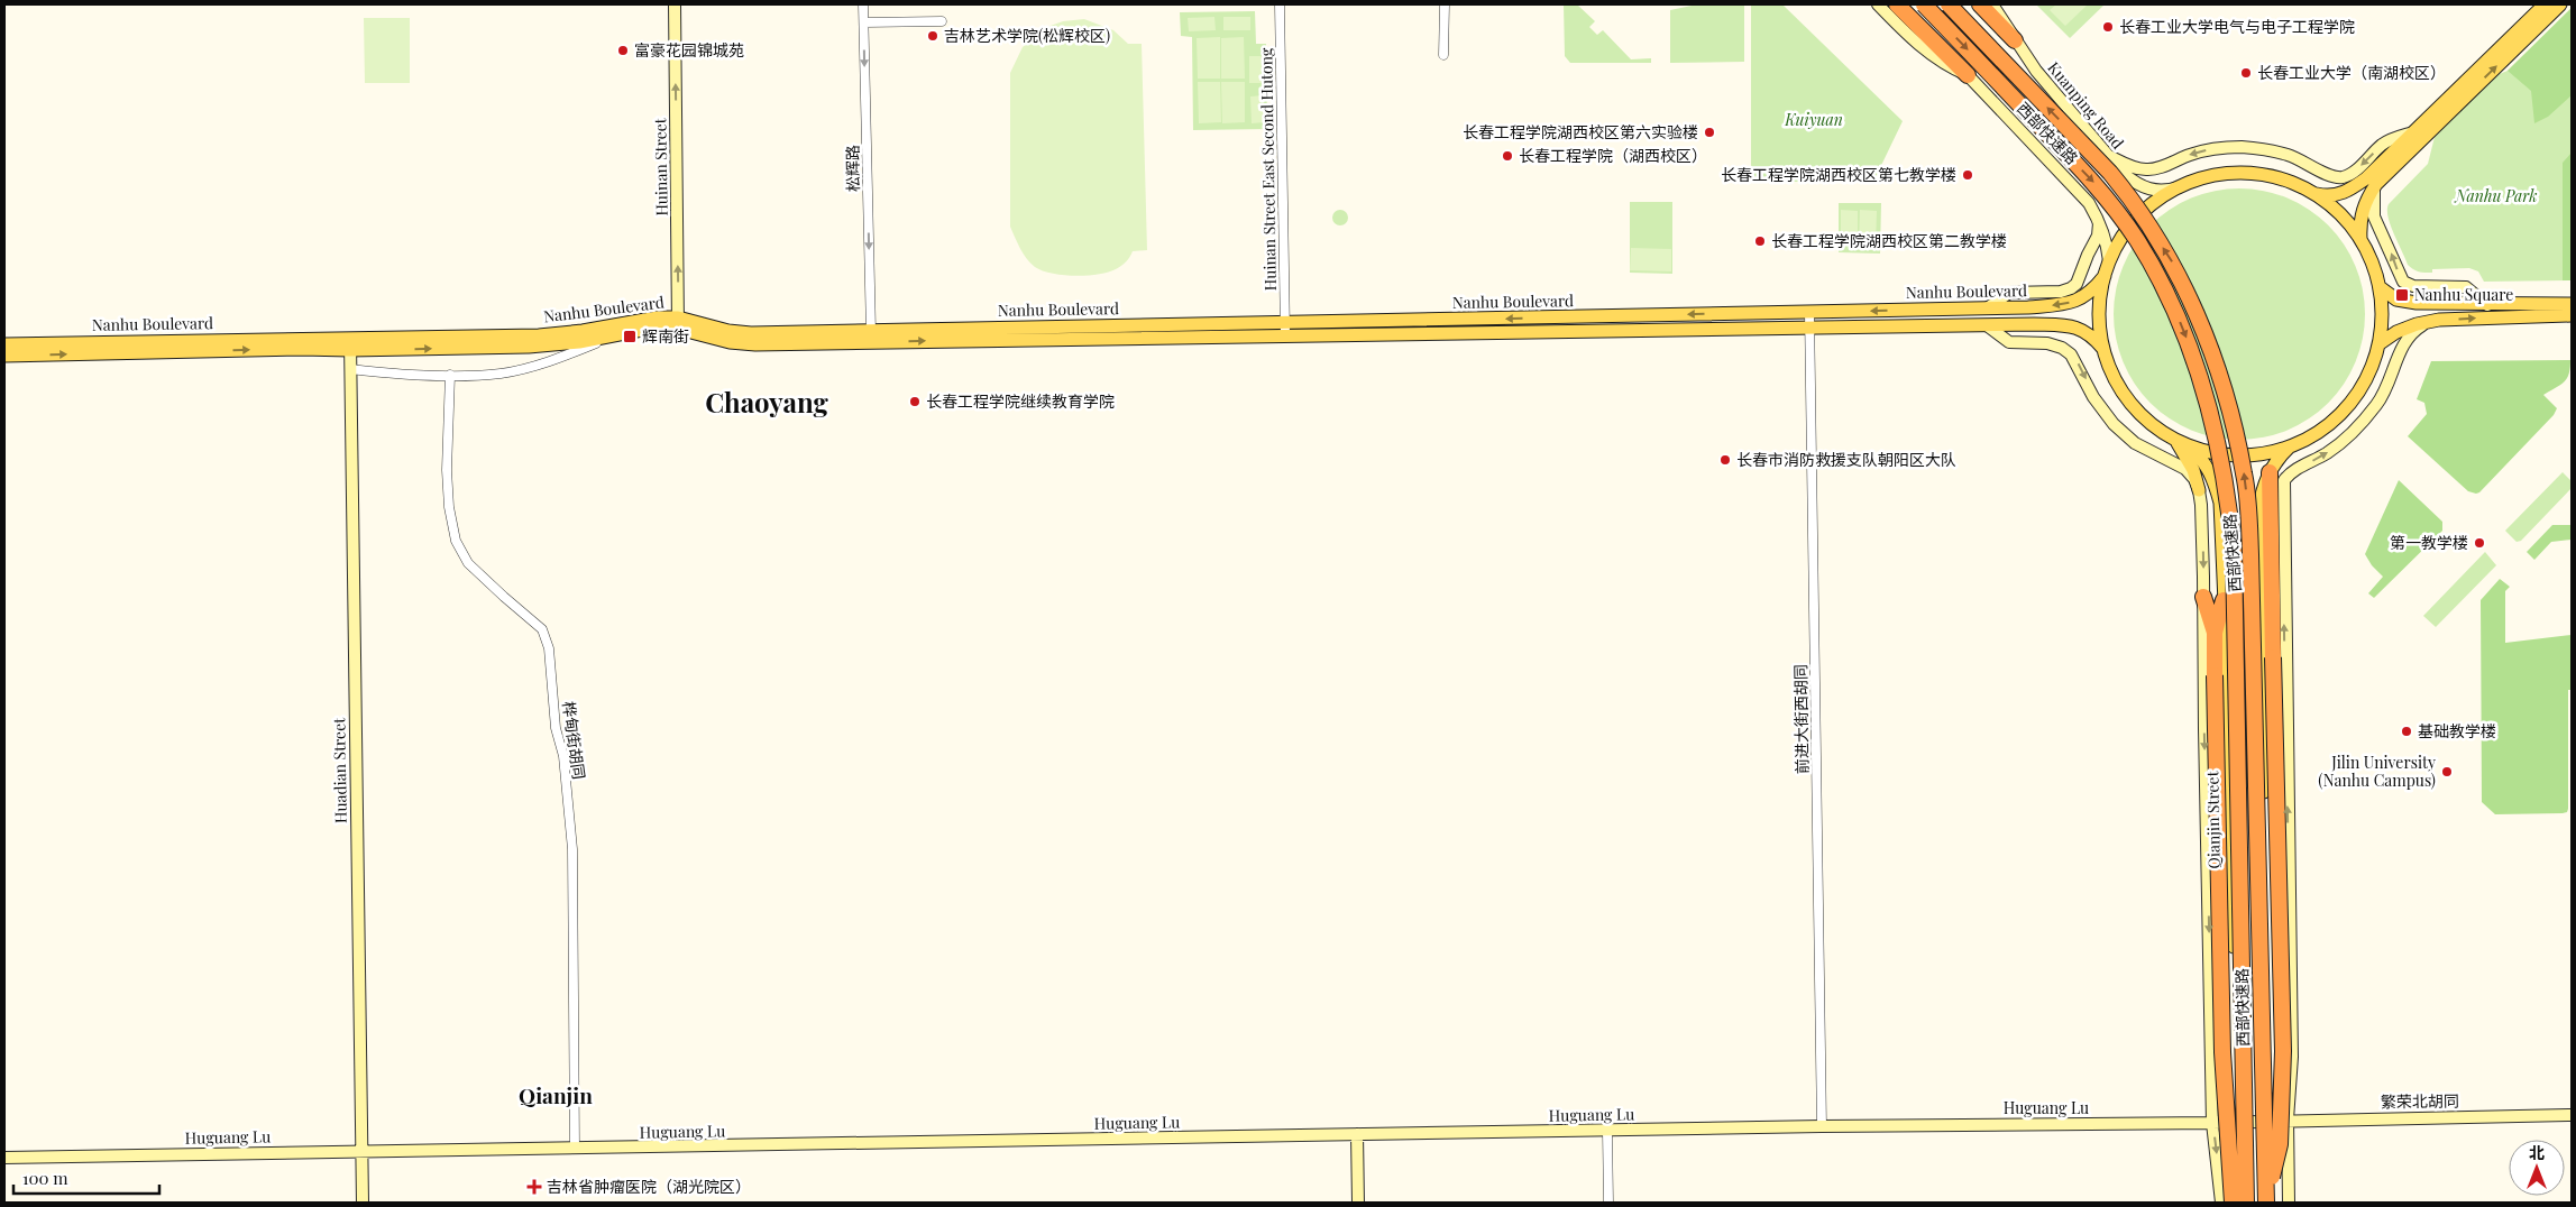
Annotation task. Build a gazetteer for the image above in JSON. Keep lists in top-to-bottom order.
{
  "streets": {
    "highway": ["西部快速路"],
    "main road": ["Nanhu Boulevard", "Qianjin Street"],
    "street": [
      "Kuanping Road",
      "Huinan Street",
      "松辉路",
      "Huinan Street East Second Hutong",
      "前进大街西胡同",
      "桦甸街胡同",
      "Huadian Street",
      "繁荣北胡同",
      "Huguang Lu"
    ]
  },
  "crossings": [
    ["Huinan Street", "Nanhu Boulevard"],
    ["松辉路", "Nanhu Boulevard"],
    ["Huinan Street East Second Hutong", "Nanhu Boulevard"],
    ["Nanhu Boulevard", "前进大街西胡同"],
    ["Nanhu Boulevard", "Huadian Street"],
    ["前进大街西胡同", "Huguang Lu"],
    ["桦甸街胡同", "Huguang Lu"],
    ["Huadian Street", "Huguang Lu"],
    ["Qianjin Street", "Huguang Lu"],
    ["繁荣北胡同", "Huguang Lu"]
  ],
  "one_way": ["Huinan Street", "松辉路"],
  "districts": ["Chaoyang", "Qianjin"],
  "parks": ["Kuiyuan", "Nanhu Park"],
  "places": {
    "other": [
      "长春工业大学电气与电子工程学院",
      "吉林艺术学院(松辉校区)",
      "富豪花园锦城苑",
      "长春工业大学（南湖校区）",
      "长春工程学院湖西校区第六实验楼",
      "长春工程学院（湖西校区）",
      "长春工程学院湖西校区第七教学楼",
      "长春工程学院湖西校区第二教学楼",
      "长春工程学院继续教育学院",
      "长春市消防救援支队朝阳区大队",
      "第一教学楼",
      "基础教学楼",
      "Jilin University (Nanhu Campus)"
    ],
    "transit": ["Nanhu Square", "辉南街"],
    "health": ["吉林省肿瘤医院（湖光院区）"]
  },
  "scale_bar": "100 m",
  "north": "top"
}
